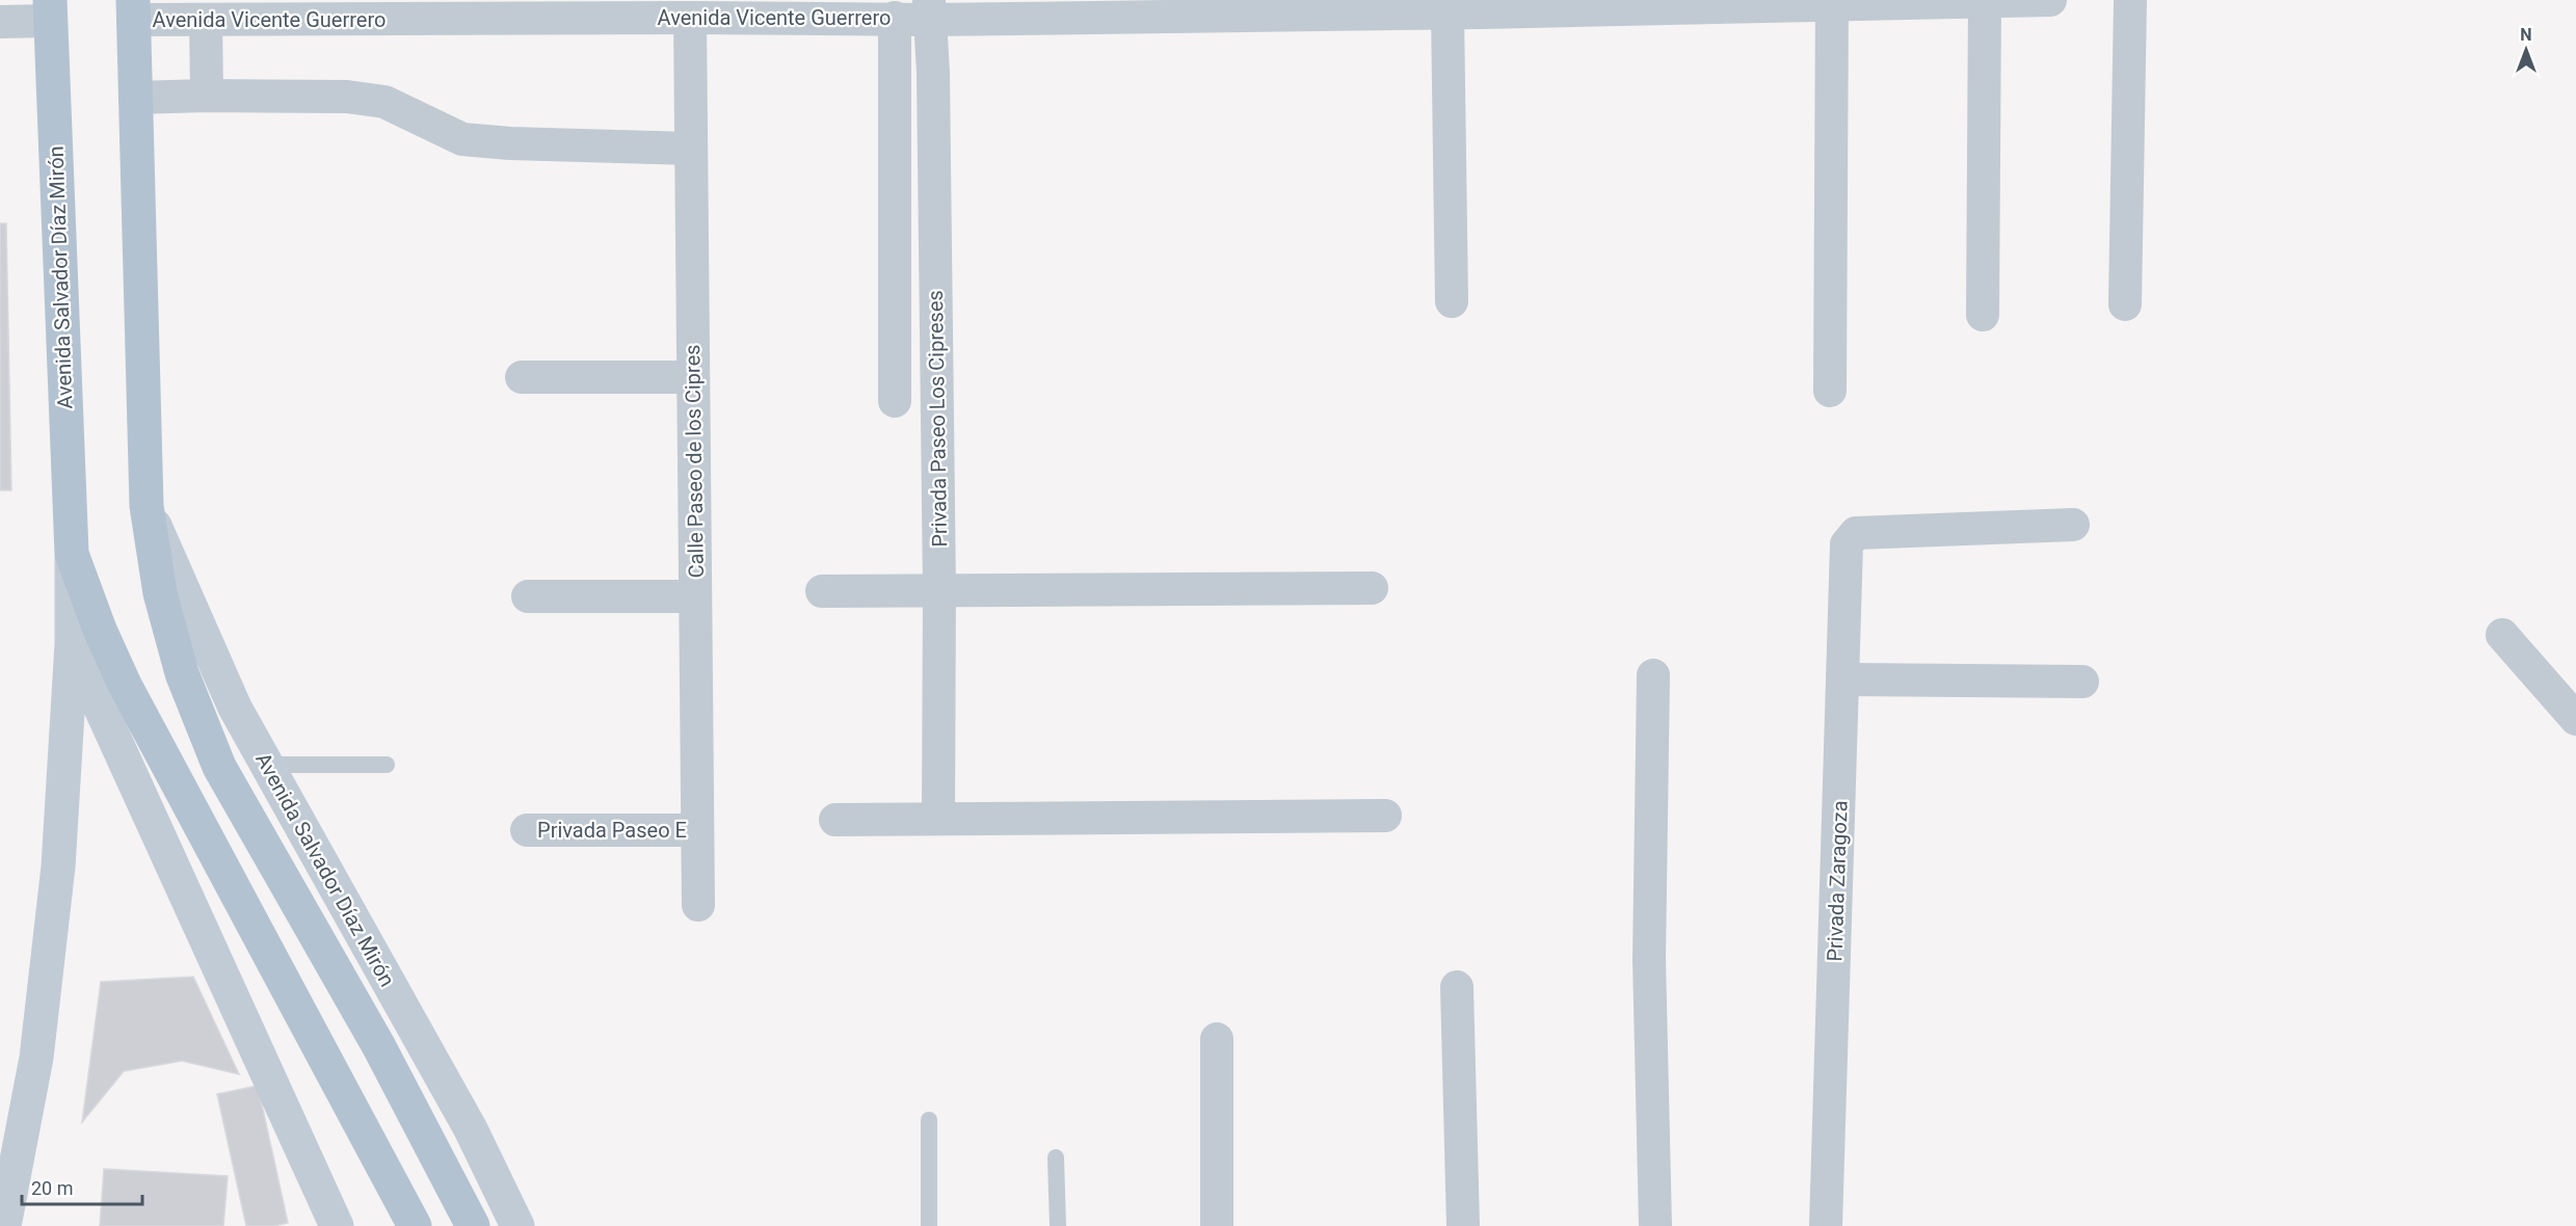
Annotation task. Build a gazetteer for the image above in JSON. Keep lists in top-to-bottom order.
{
  "streets": {
    "main road": ["Avenida Salvador Díaz Mirón"],
    "street": [
      "Avenida Vicente Guerrero",
      "Privada Paseo Los Cipreses",
      "Calle Paseo de los Cipres",
      "Privada Paseo E",
      "Privada Zaragoza"
    ]
  },
  "crossings": [
    ["Avenida Vicente Guerrero", "Avenida Salvador Díaz Mirón"],
    ["Avenida Vicente Guerrero", "Privada Paseo Los Cipreses"],
    ["Avenida Vicente Guerrero", "Calle Paseo de los Cipres"],
    ["Calle Paseo de los Cipres", "Privada Paseo E"]
  ],
  "scale_bar": "20 m",
  "north": "top"
}
